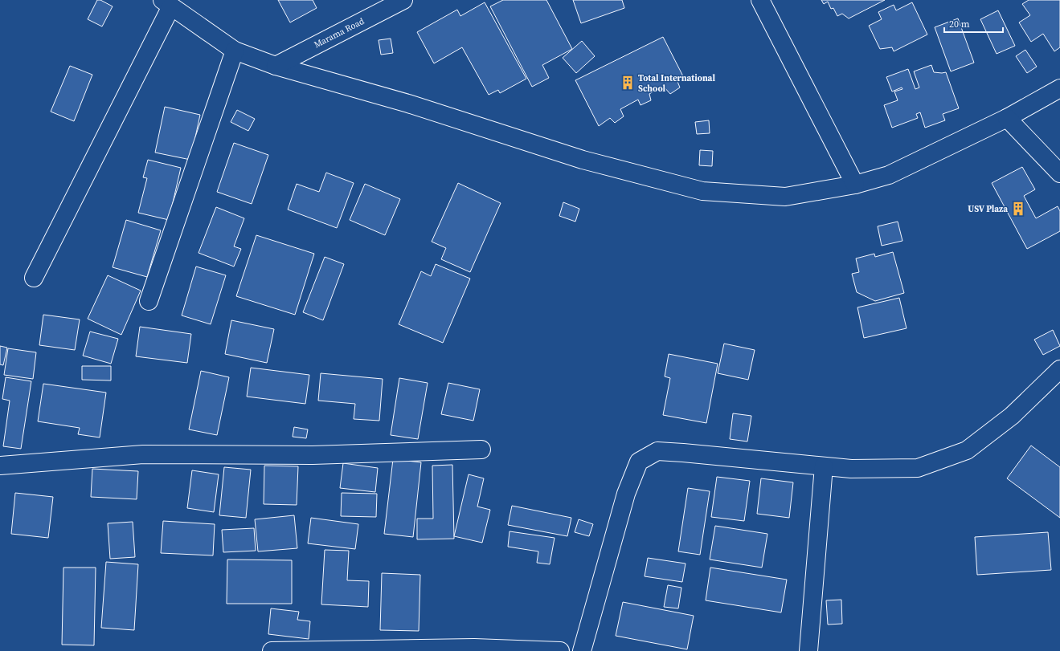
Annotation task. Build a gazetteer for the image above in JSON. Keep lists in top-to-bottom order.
{
  "streets": {
    "street": ["Marama Road"]
  },
  "places": {
    "building": ["Total International School", "USV Plaza"]
  },
  "scale_bar": "20 m"
}
